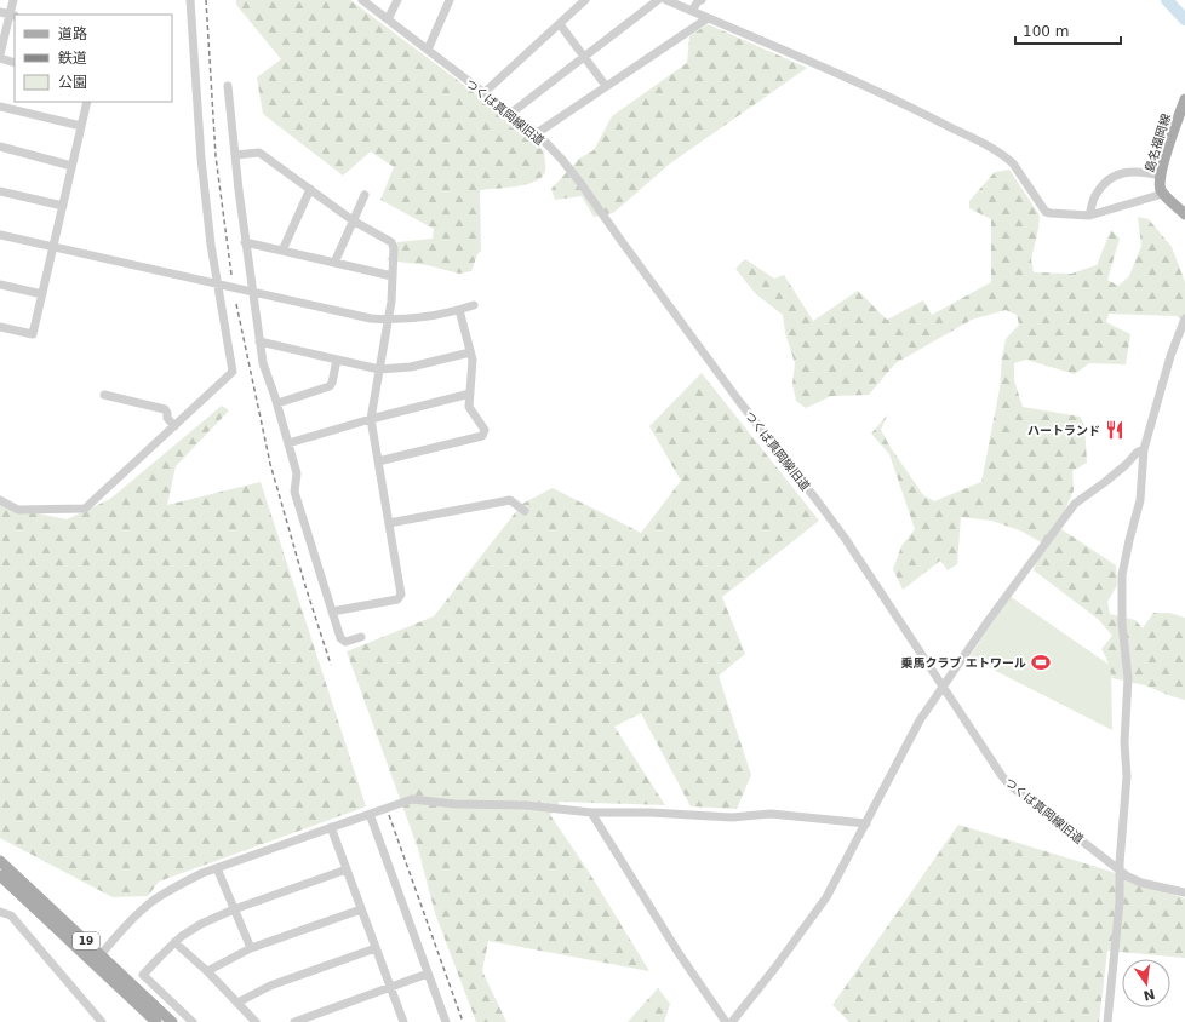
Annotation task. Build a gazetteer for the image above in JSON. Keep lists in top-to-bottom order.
{
  "streets": {
    "main road": ["島名福岡線", "19"],
    "street": ["つくば真岡線旧道"]
  },
  "places": {
    "restaurant": ["ハートランド"],
    "sports": ["乗馬クラブ エトワール"]
  },
  "legend": ["道路", "鉄道", "公園"],
  "scale_bar": "100 m",
  "north": "bottom"
}
